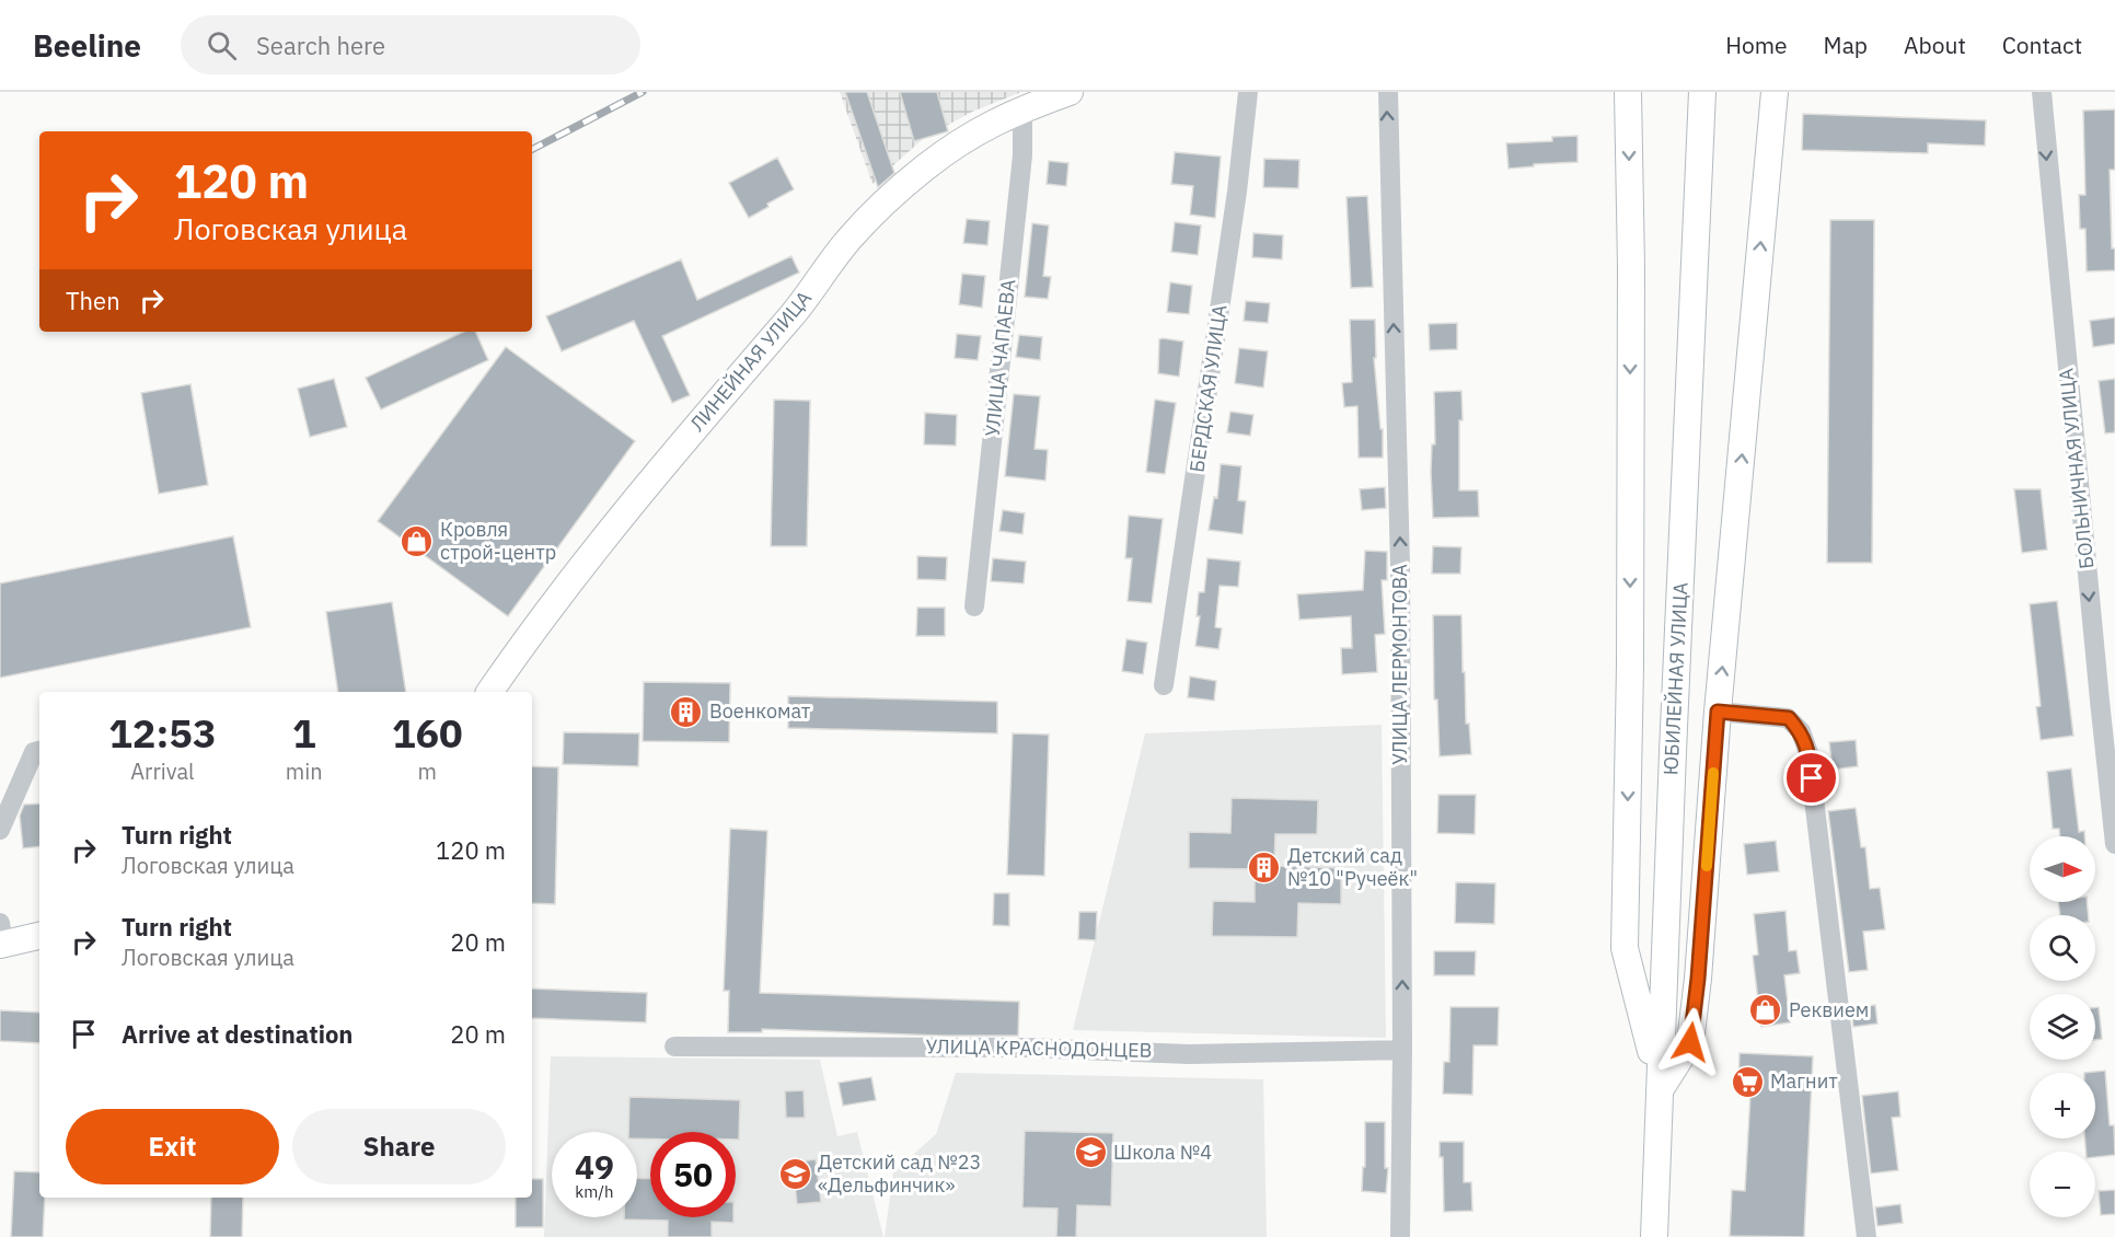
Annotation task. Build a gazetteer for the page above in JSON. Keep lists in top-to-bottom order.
{
  "streets": {
    "main road": ["ЛИНЕЙНАЯ УЛИЦА", "ЮБИЛЕЙНАЯ УЛИЦА"],
    "street": [
      "УЛИЦА ЧАПАЕВА",
      "БЕРДСКАЯ УЛИЦА",
      "БОЛЬНИЧНАЯ УЛИЦА",
      "УЛИЦА ЛЕРМОНТОВА",
      "УЛИЦА КРАСНОДОНЦЕВ"
    ]
  },
  "crossings": [
    ["УЛИЦА ЧАПАЕВА", "ЛИНЕЙНАЯ УЛИЦА"],
    ["УЛИЦА ЛЕРМОНТОВА", "УЛИЦА КРАСНОДОНЦЕВ"]
  ],
  "one_way": ["БОЛЬНИЧНАЯ УЛИЦА", "УЛИЦА ЛЕРМОНТОВА"],
  "places": {
    "shop": ["Кровля строй-центр", "Реквием"],
    "building": ["Военкомат", "Детский сад №10 \"Ручеёк\""],
    "supermarket": ["Магнит"],
    "school or university": ["Школа №4", "Детский сад №23 «Дельфинчик»"]
  },
  "north": "right",
  "page": {
    "header": "Beeline",
    "search": "Search here",
    "nav": [
      "Home",
      "Map",
      "About",
      "Contact"
    ],
    "turn": ["120 m", "Логовская улица"],
    "then": "Then",
    "eta": [
      "12:53",
      "Arrival",
      "1",
      "min",
      "160",
      "m"
    ],
    "list": [
      {
        "name": "Turn right",
        "note": "Логовская улица",
        "value": "120 m"
      },
      {
        "name": "Turn right",
        "note": "Логовская улица",
        "value": "20 m"
      },
      {
        "name": "Arrive at destination",
        "value": "20 m"
      }
    ],
    "map_buttons": ["+", "−"],
    "buttons": ["Exit", "Share"],
    "speed": "49 km/h",
    "limit": "50"
  }
}
